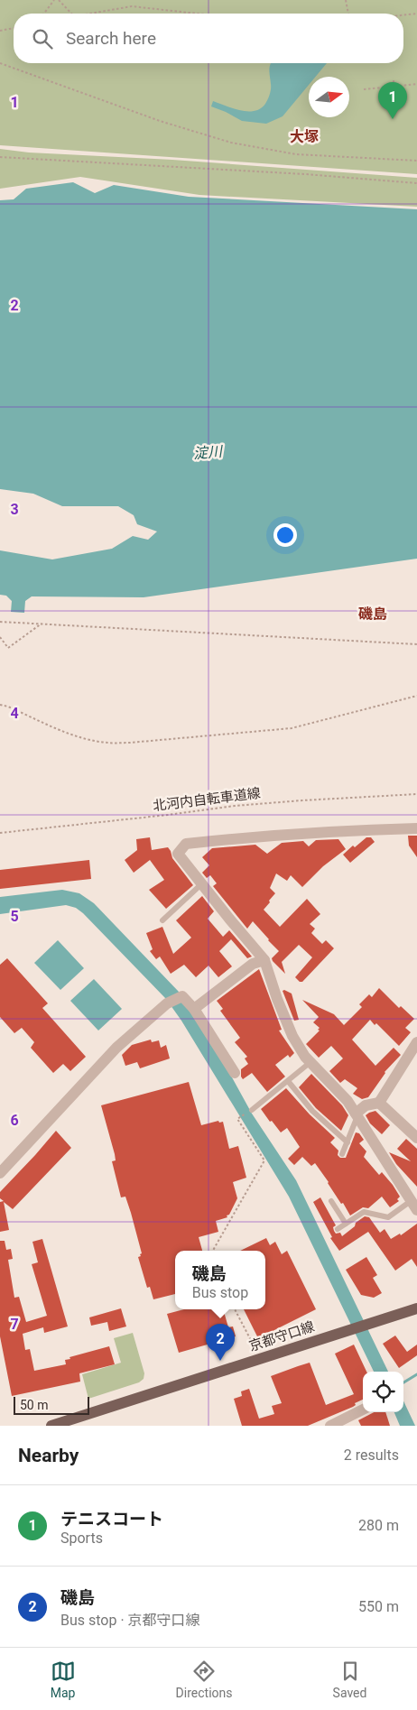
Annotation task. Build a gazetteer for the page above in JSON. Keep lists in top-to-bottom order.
{
  "streets": {
    "main road": ["京都守口線"],
    "path": ["北河内自転車道線"]
  },
  "districts": ["大塚", "磯島"],
  "water": ["淀川"],
  "scale_bar": "50 m",
  "north": "right",
  "page": {
    "search": "Search here",
    "pins": ["1", "2"],
    "popup": ["磯島", "Bus stop"],
    "scale": "50 m",
    "heading": ["Nearby", "2 results"],
    "list": [
      {
        "mark": "1",
        "name": "テニスコート",
        "note": "Sports",
        "value": "280 m"
      },
      {
        "mark": "2",
        "name": "磯島",
        "note": "Bus stop · 京都守口線",
        "value": "550 m"
      }
    ],
    "nav": ["Map", "Directions", "Saved"]
  },
  "grid": {
    "rows": [
      "1",
      "2",
      "3",
      "4",
      "5",
      "6",
      "7"
    ]
  }
}
